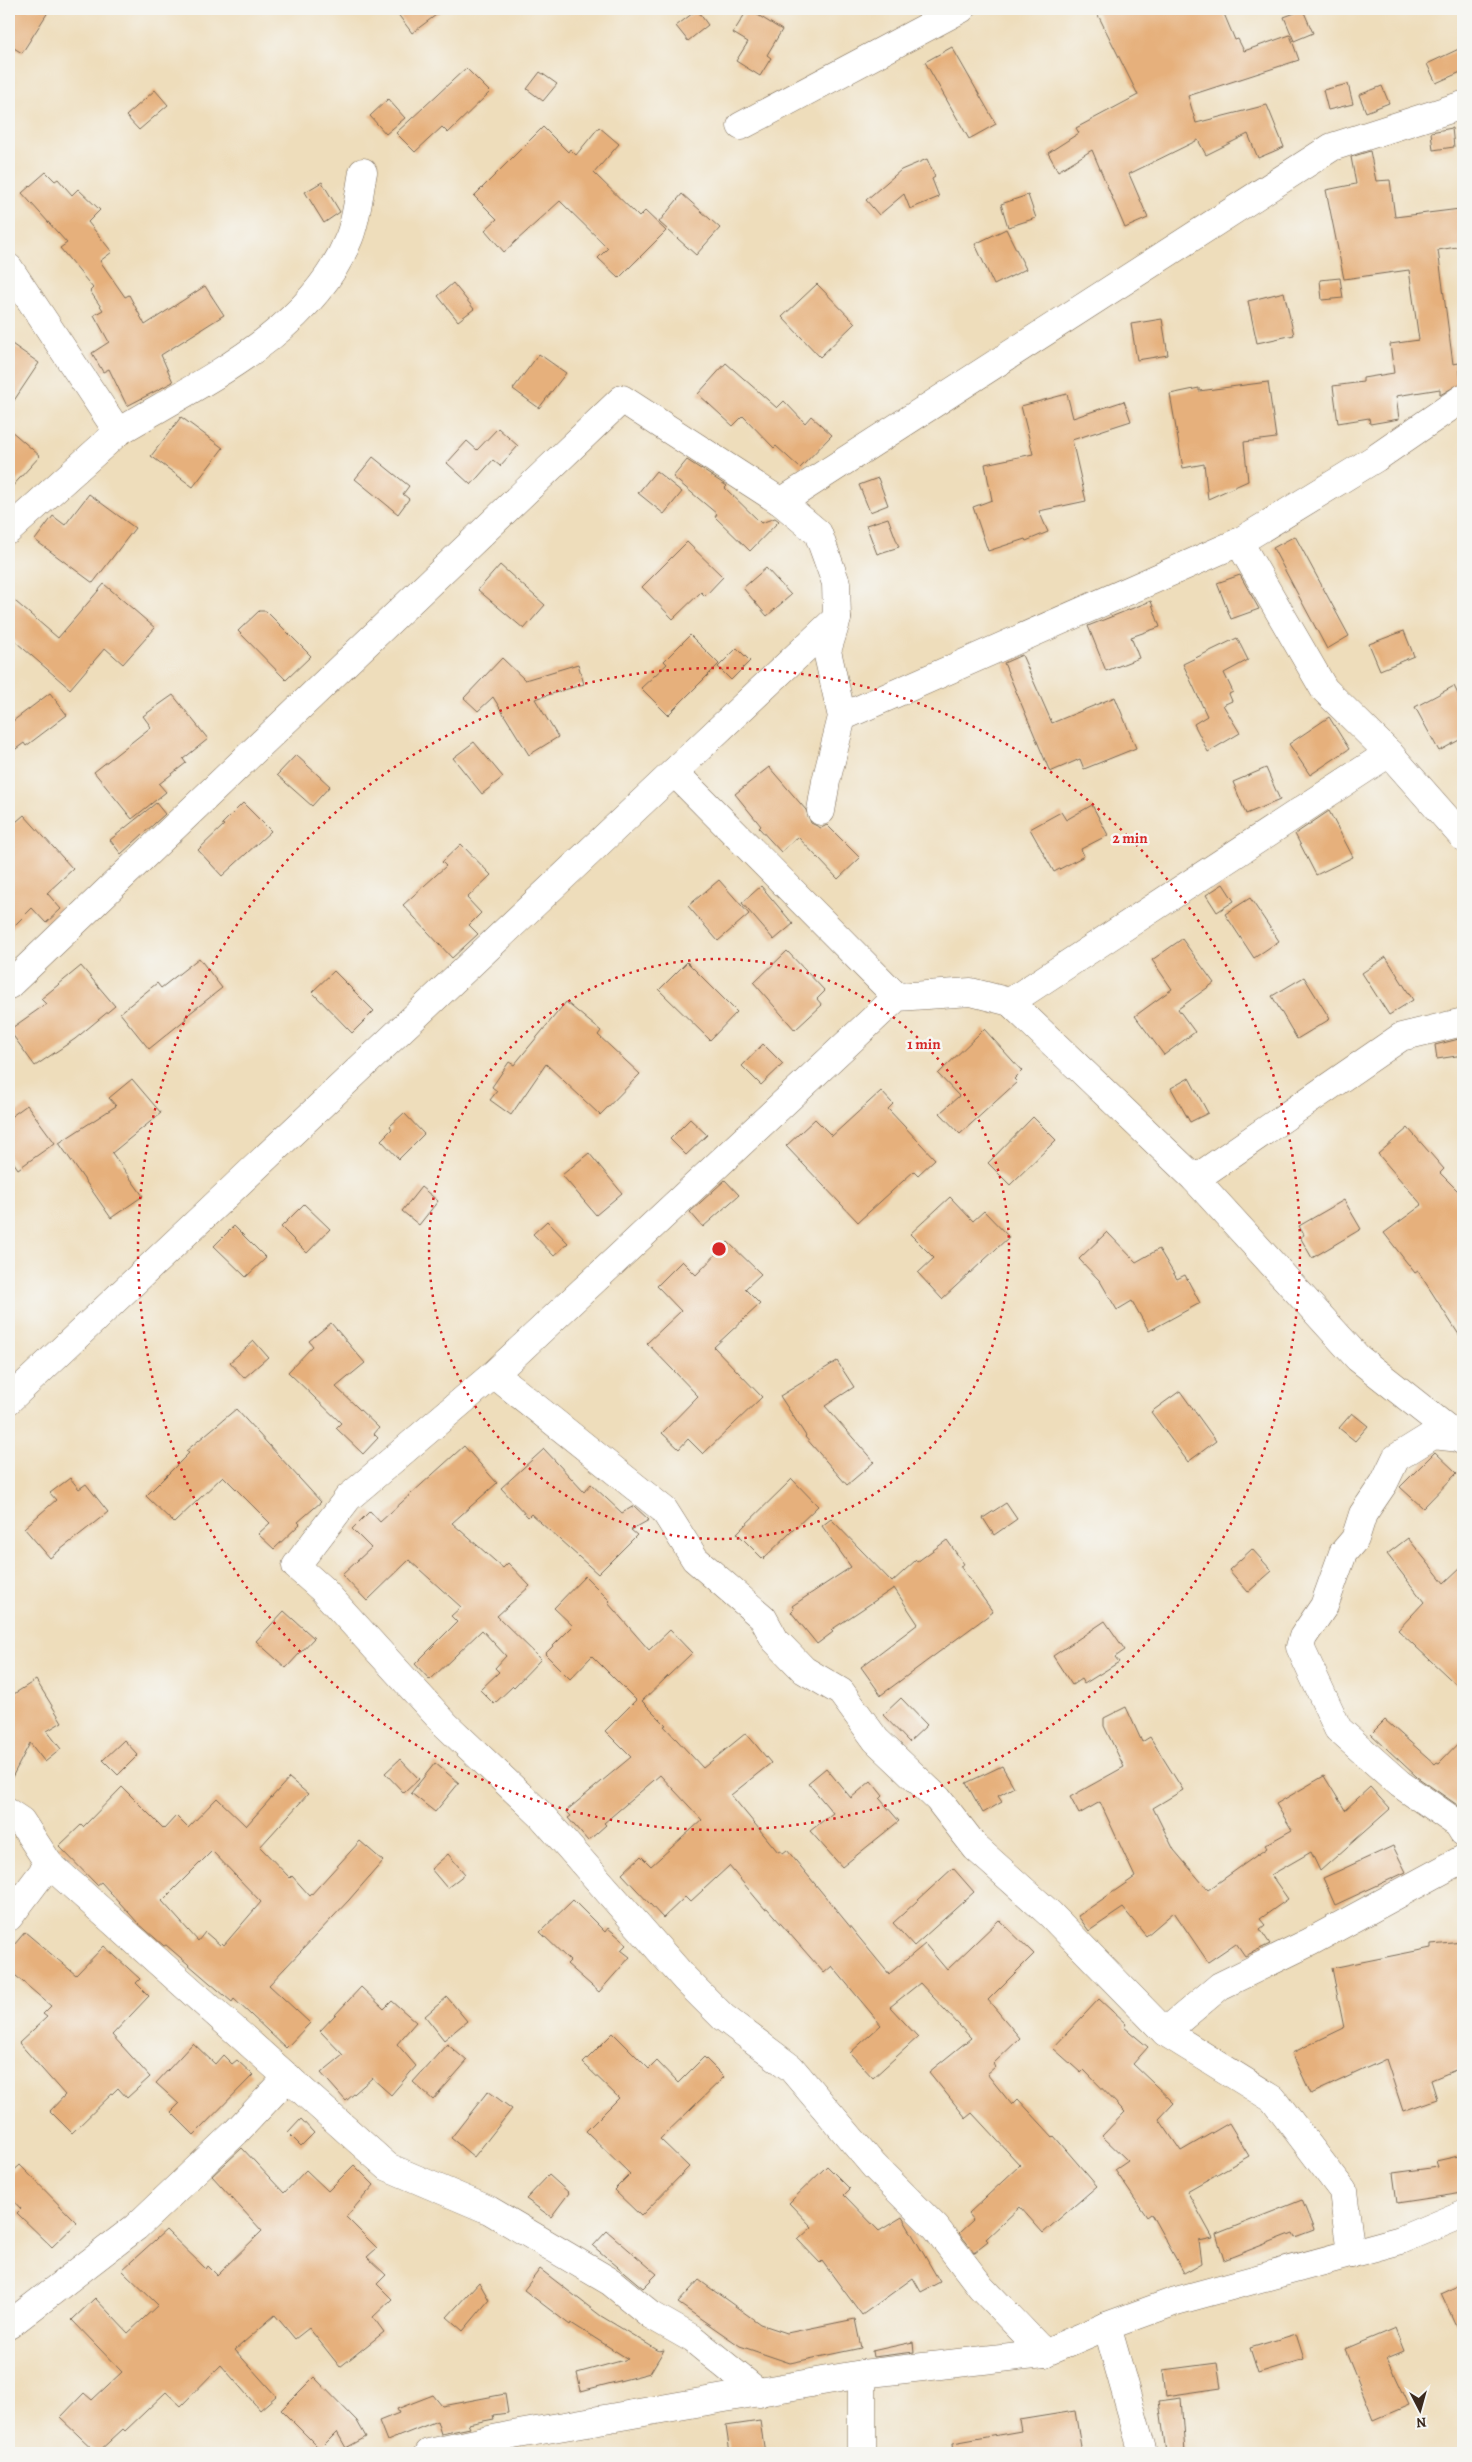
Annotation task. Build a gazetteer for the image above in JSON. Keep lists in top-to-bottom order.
{
  "north": "bottom",
  "rings": ["2 min", "1 min"]
}
